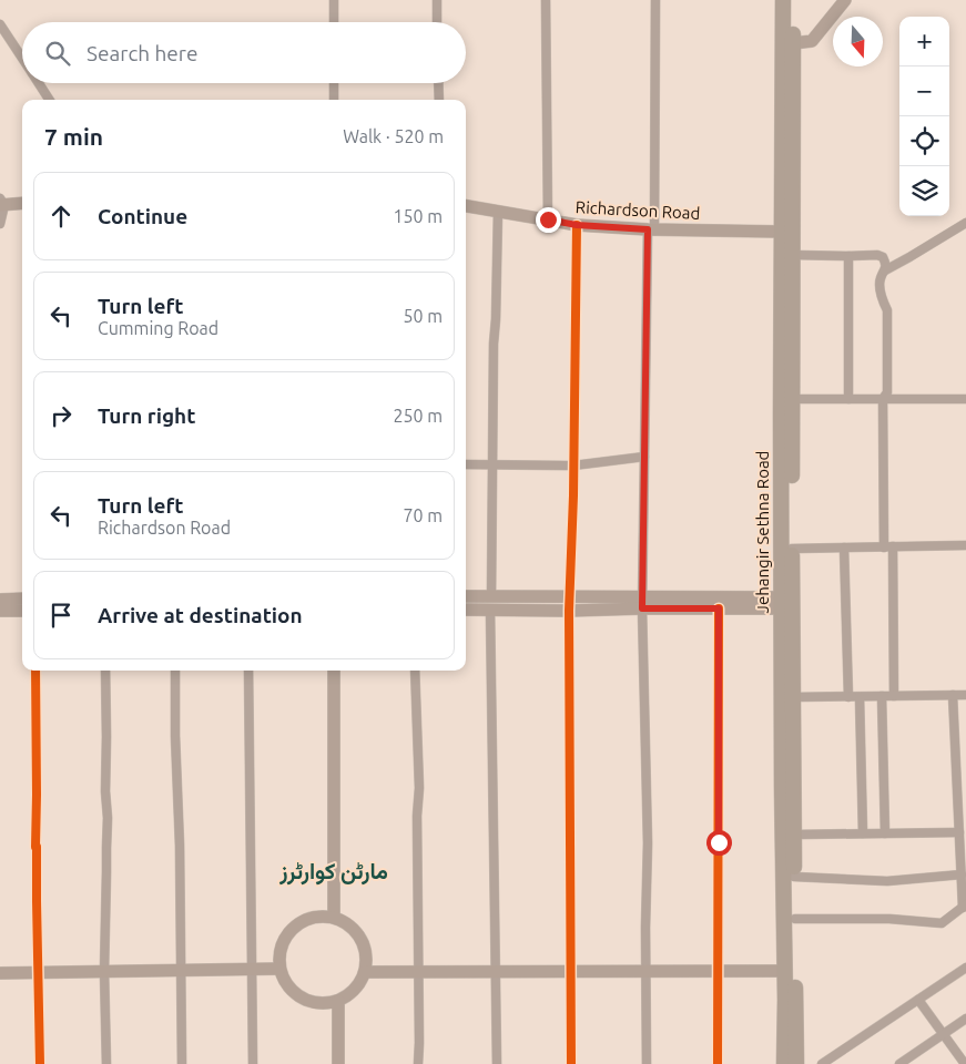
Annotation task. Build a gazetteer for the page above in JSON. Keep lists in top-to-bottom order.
{
  "streets": {
    "highway": ["Jehangir Sethna Road"],
    "street": ["Richardson Road"]
  },
  "crossings": [
    ["Richardson Road", "Jehangir Sethna Road"]
  ],
  "districts": ["مارٹن کوارٹرز"],
  "north": "bottom",
  "page": {
    "map_buttons": ["+", "−"],
    "search": "Search here",
    "heading": ["7 min", "Walk · 520 m"],
    "list": [
      ["Continue", "150 m"],
      ["Turn left", "Cumming Road", "50 m"],
      ["Turn right", "250 m"],
      ["Turn left", "Richardson Road", "70 m"],
      "Arrive at destination"
    ]
  }
}
